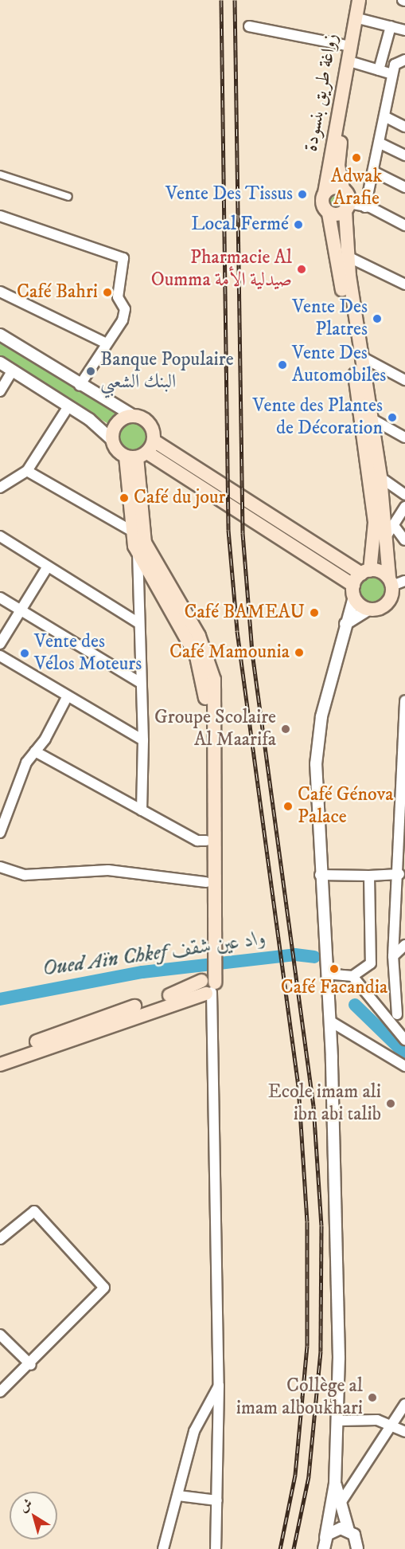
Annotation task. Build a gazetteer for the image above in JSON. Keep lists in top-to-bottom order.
{
  "streets": {
    "main road": ["زواغة طريق بنسودة"]
  },
  "water": ["Oued Aïn Chkef واد عين شقف"],
  "places": [
    "Adwak Arafie",
    "Vente Des Tissus",
    "Local Fermé",
    "Pharmacie Al Oumma صيدلية الأمة",
    "Café Bahri",
    "Vente Des Platres",
    "Vente Des Automobiles",
    "Banque Populaire البنك الشعبي",
    "Vente des Plantes de Décoration",
    "Café du jour",
    "Café BAMEAU",
    "Café Mamounia",
    "Vente des Vélos Moteurs",
    "Groupe Scolaire Al Maarifa",
    "Café Génova Palace",
    "Café Facandia",
    "Ecole imam ali ibn abi talib",
    "Collège al imam alboukhari"
  ],
  "north": "top left"
}
